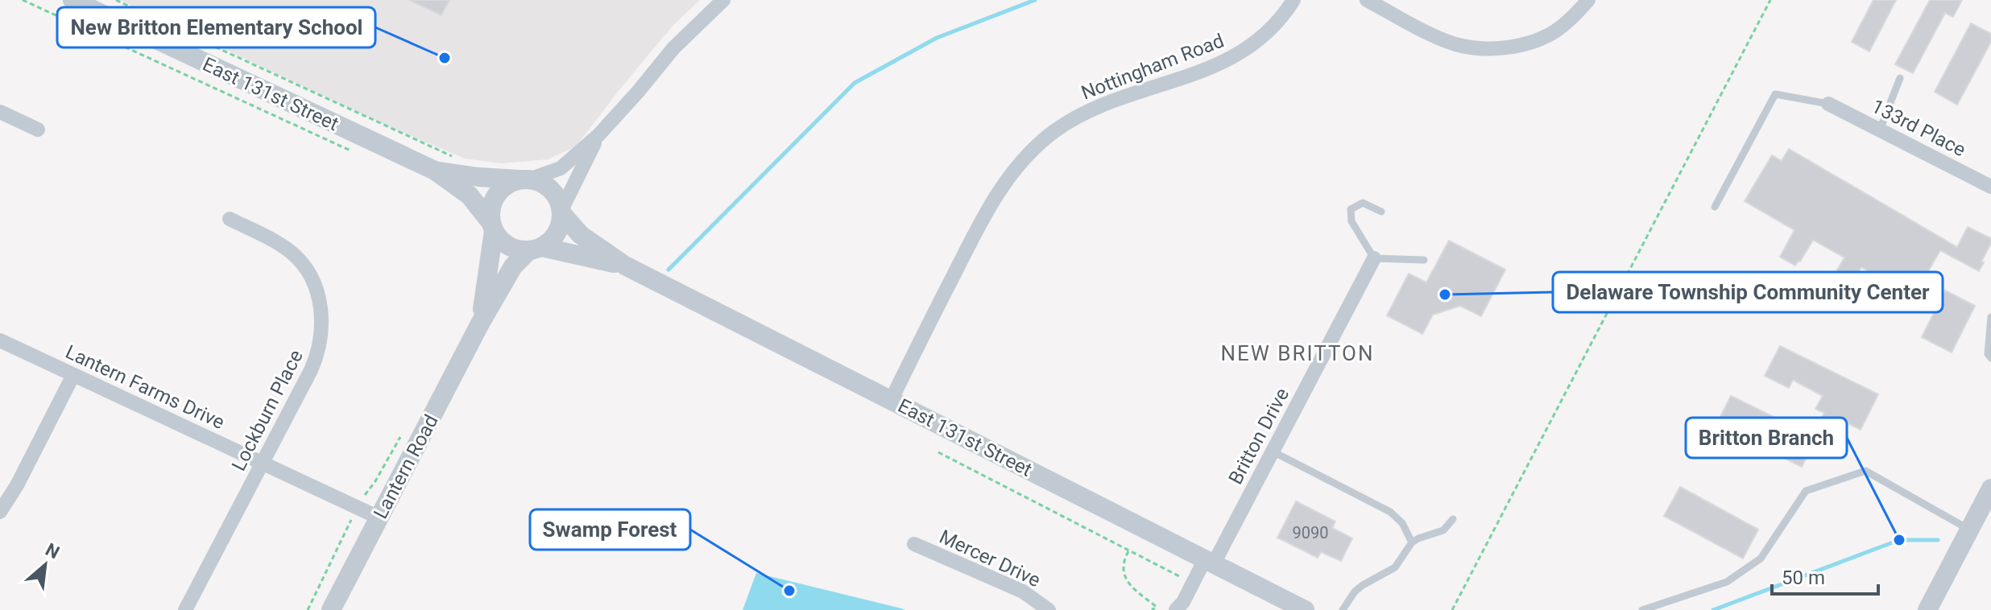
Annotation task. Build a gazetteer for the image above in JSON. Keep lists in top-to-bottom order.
{
  "streets": {
    "street": [
      "Nottingham Road",
      "East 131st Street",
      "133rd Place",
      "Lantern Farms Drive",
      "Lockburn Place",
      "Britton Drive",
      "Lantern Road",
      "Mercer Drive"
    ]
  },
  "crossings": [
    ["Nottingham Road", "East 131st Street"],
    ["East 131st Street", "Britton Drive"],
    ["East 131st Street", "Lantern Road"],
    ["Lantern Farms Drive", "Lockburn Place"],
    ["Lantern Farms Drive", "Lantern Road"]
  ],
  "districts": ["NEW BRITTON"],
  "places": [
    "New Britton Elementary School",
    "Delaware Township Community Center",
    "Britton Branch",
    "Swamp Forest"
  ],
  "house_numbers": ["9090"],
  "scale_bar": "50 m",
  "north": "top right"
}
